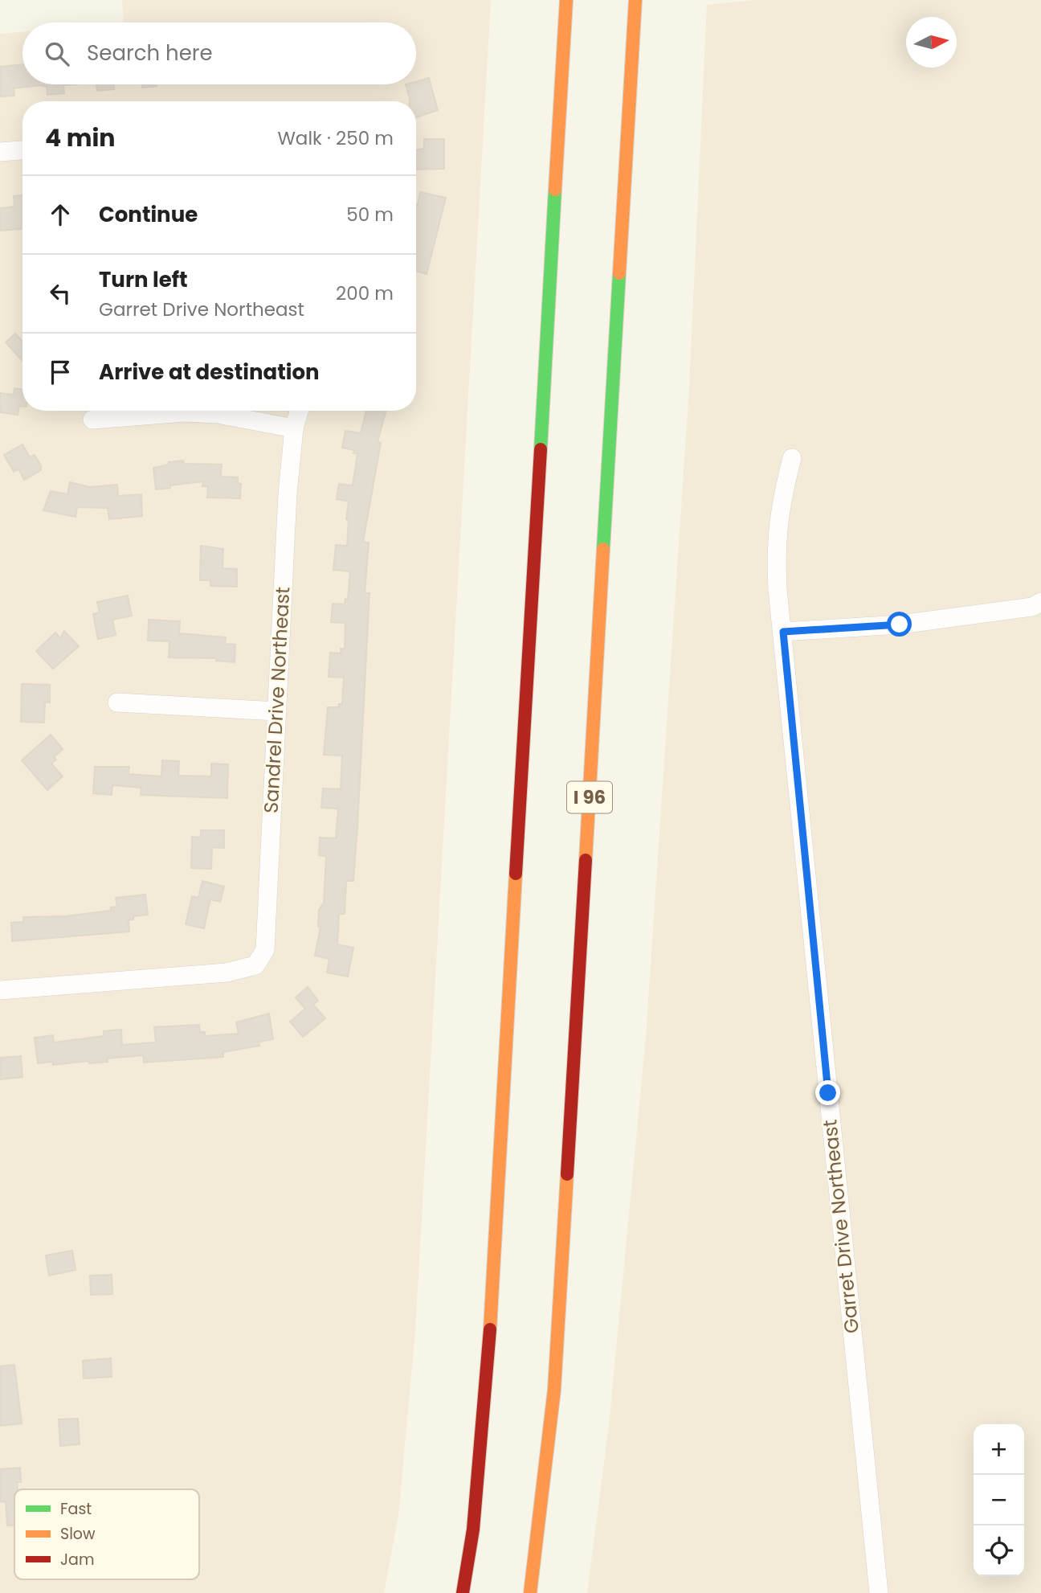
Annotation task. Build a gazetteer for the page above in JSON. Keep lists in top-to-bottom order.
{
  "streets": {
    "highway": ["I 96"],
    "street": ["Sandrel Drive Northeast", "Garret Drive Northeast"]
  },
  "legend": ["Fast", "Slow", "Jam"],
  "north": "right",
  "page": {
    "search": "Search here",
    "heading": ["4 min", "Walk · 250 m"],
    "list": [
      ["Continue", "50 m"],
      ["Turn left", "Garret Drive Northeast", "200 m"],
      "Arrive at destination"
    ],
    "map_buttons": ["+", "−"]
  }
}
